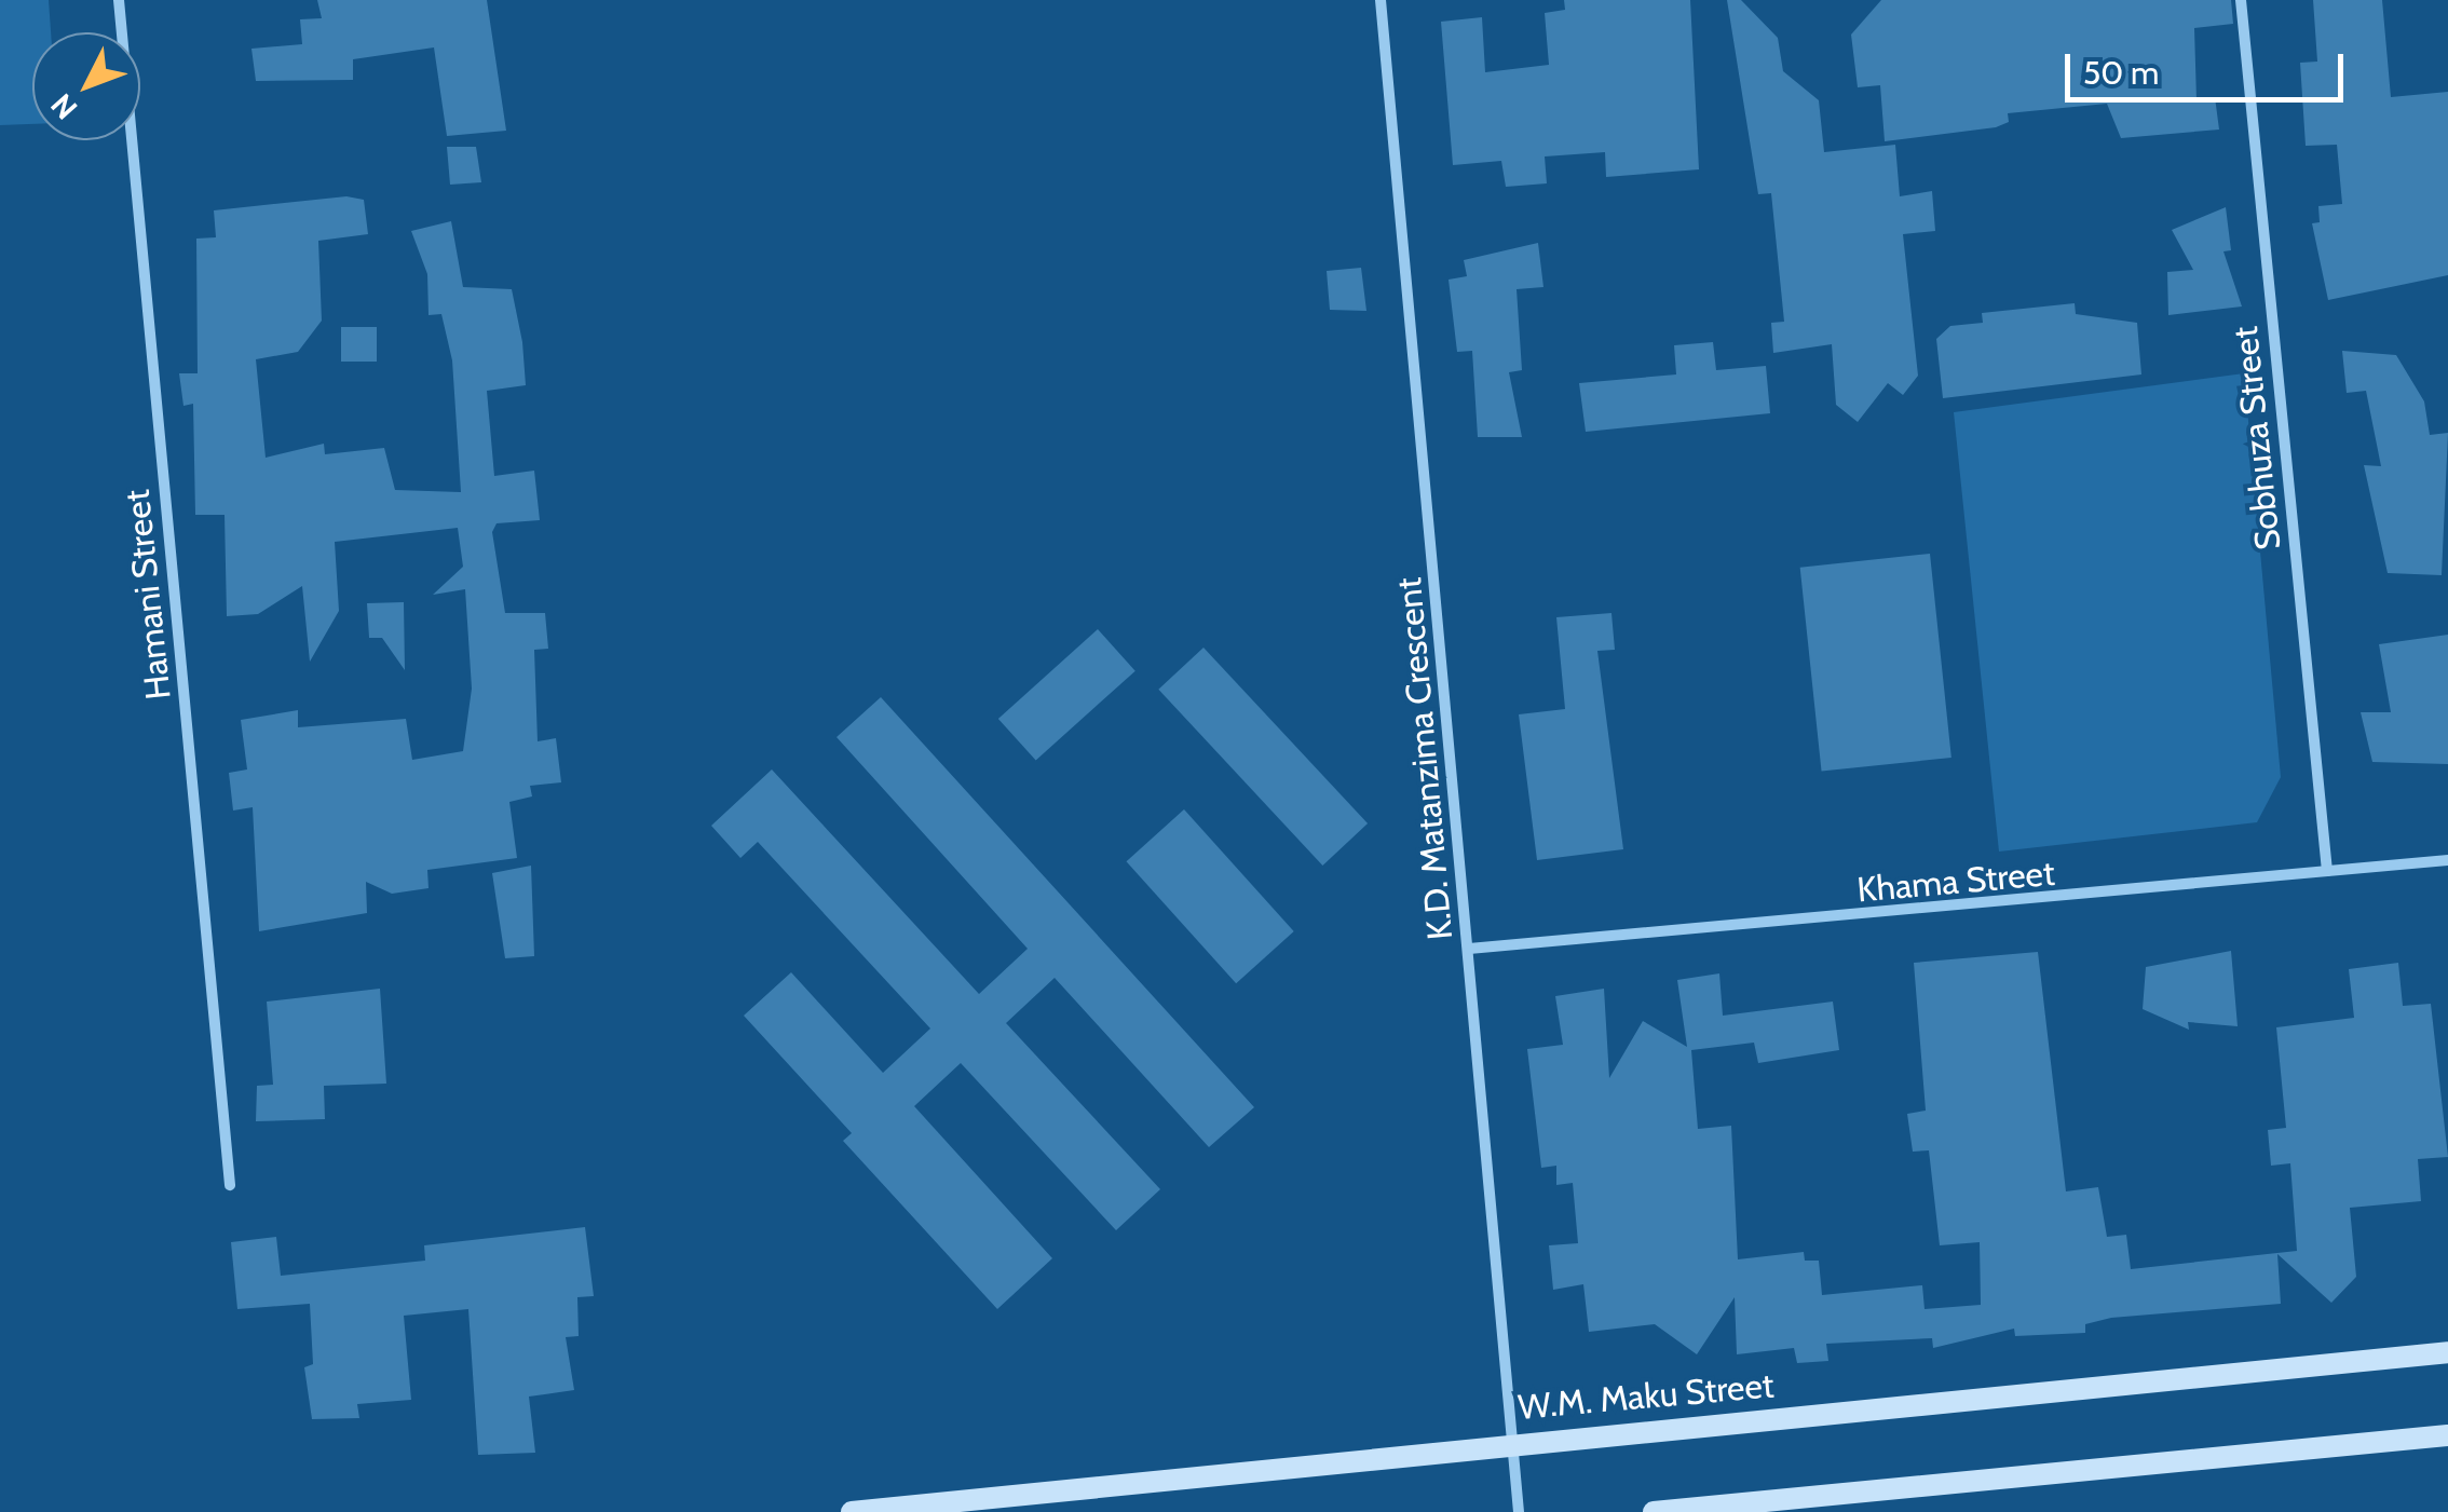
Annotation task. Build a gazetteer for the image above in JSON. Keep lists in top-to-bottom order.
{
  "streets": {
    "street": [
      "Sobhuza Street",
      "Hamani Street",
      "K.D. Matanzima Crescent",
      "Khama Street",
      "W.M. Maku Street"
    ]
  },
  "crossings": [
    ["Sobhuza Street", "Khama Street"],
    ["K.D. Matanzima Crescent", "Khama Street"],
    ["K.D. Matanzima Crescent", "W.M. Maku Street"]
  ],
  "scale_bar": "50 m",
  "north": "bottom left"
}
